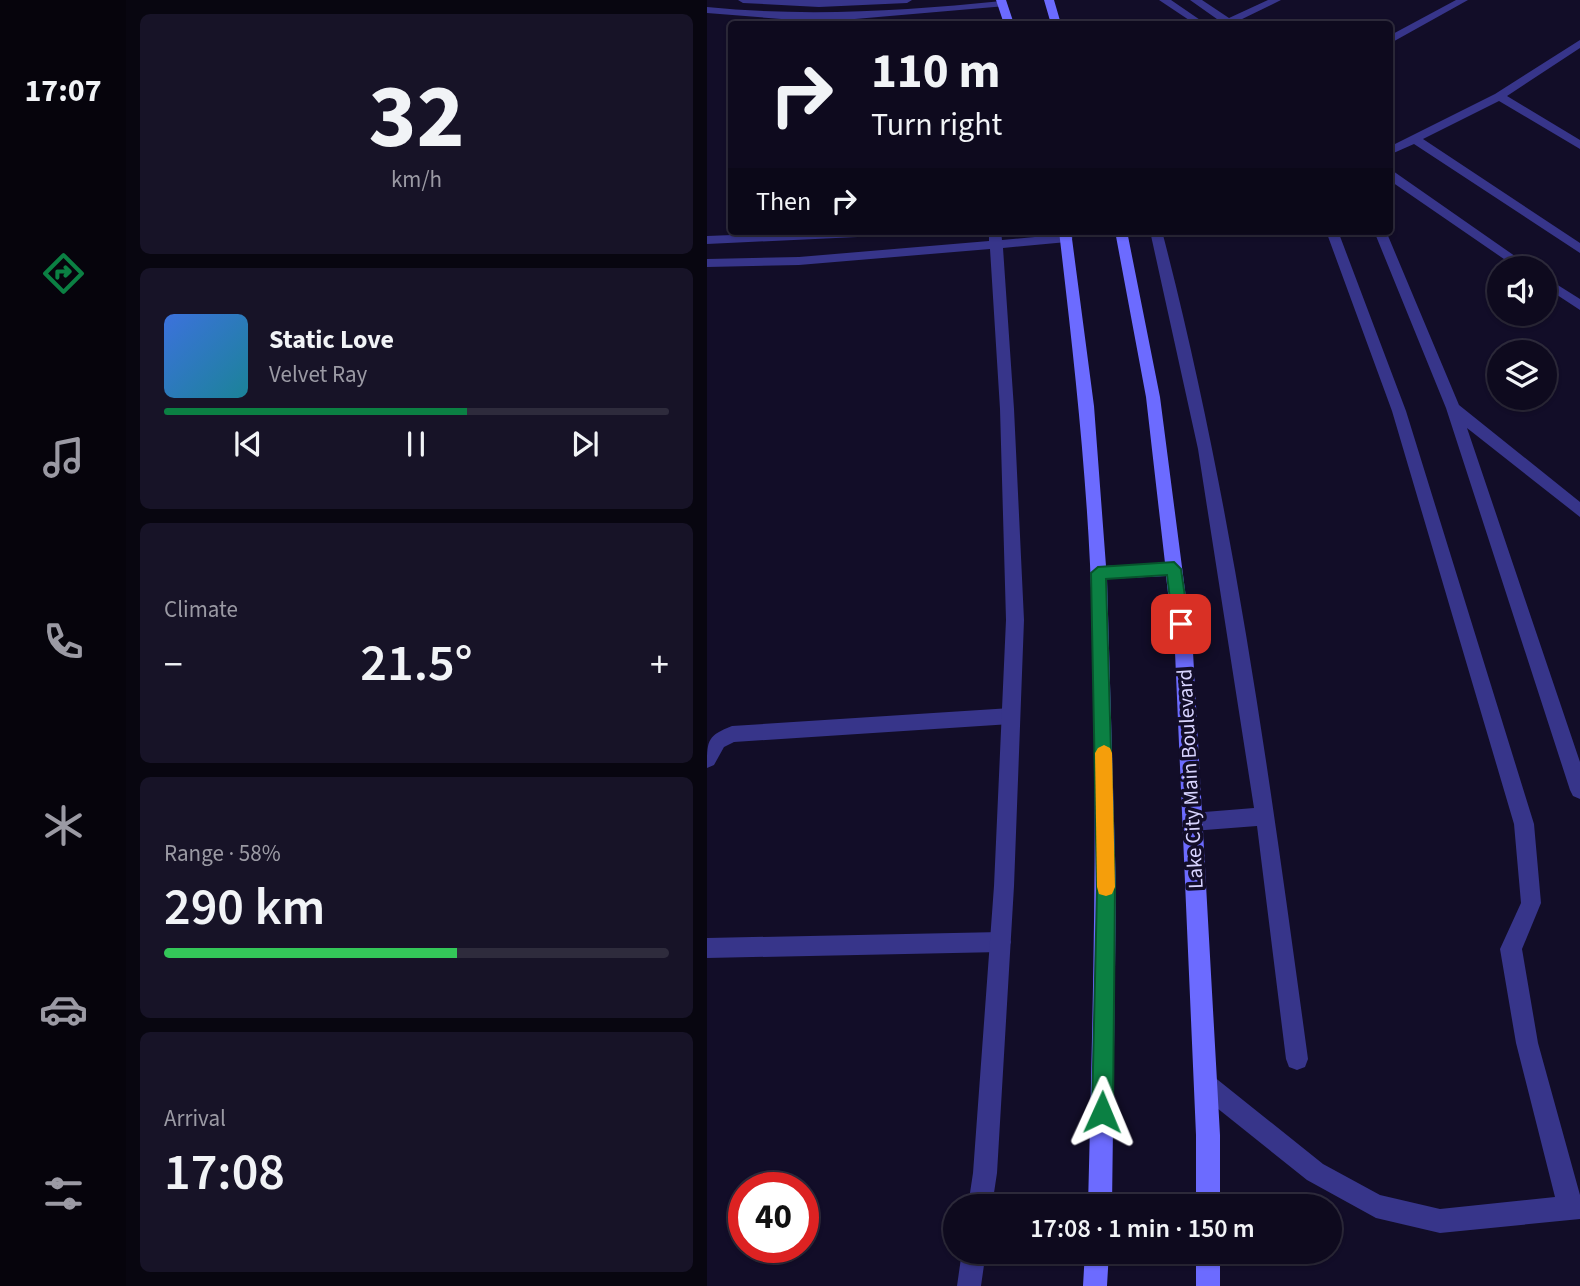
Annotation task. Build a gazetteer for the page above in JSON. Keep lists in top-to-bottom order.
{
  "streets": {
    "street": ["Lake City Main Boulevard"]
  },
  "page": {
    "tabs": "17:07",
    "tile": [
      ["32", "km/h"],
      "Climate",
      ["Range · 58%", "290 km"],
      ["Arrival", "17:08"]
    ],
    "turn": ["110 m", "Turn right"],
    "then": "Then",
    "song": ["Static Love", "Velvet Ray"],
    "heat": ["−", "21.5°", "+"],
    "limit": "40",
    "trip": "17:08 · 1 min · 150 m"
  }
}
